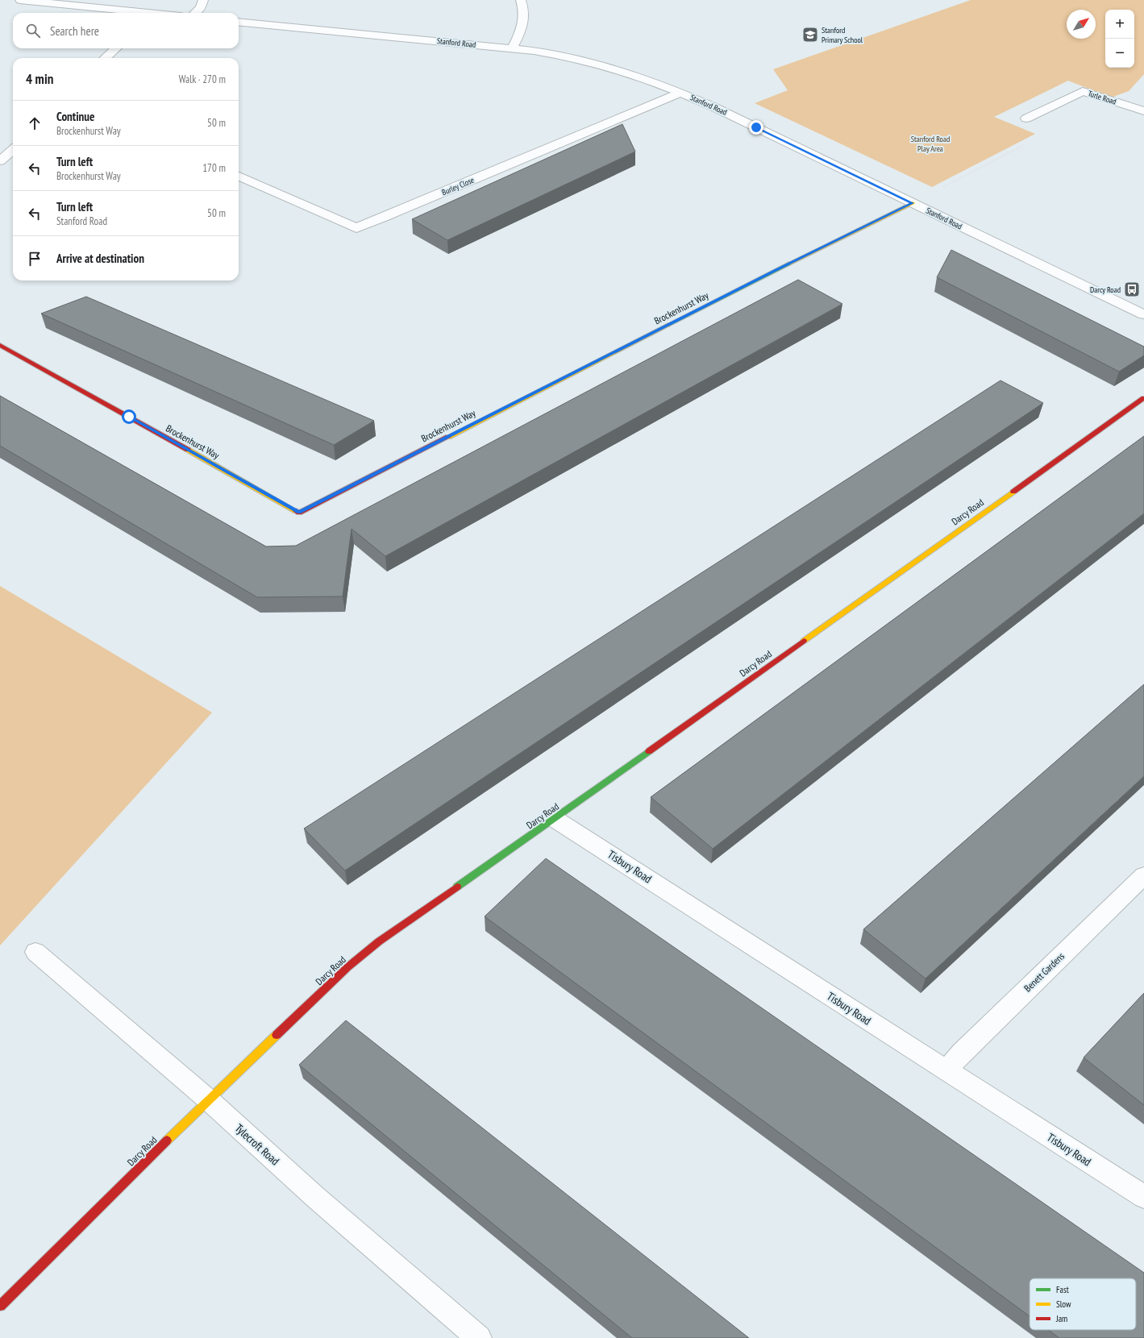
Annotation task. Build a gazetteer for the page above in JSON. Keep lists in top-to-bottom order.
{
  "streets": {
    "street": [
      "Stanford Road",
      "Turle Road",
      "Burley Close",
      "Brockenhurst Way",
      "Darcy Road",
      "Tisbury Road",
      "Benett Gardens",
      "Tylecroft Road"
    ]
  },
  "crossings": [
    ["Stanford Road", "Burley Close"],
    ["Stanford Road", "Brockenhurst Way"],
    ["Darcy Road", "Tisbury Road"],
    ["Darcy Road", "Tylecroft Road"],
    ["Tisbury Road", "Benett Gardens"]
  ],
  "parks": ["Stanford Road Play Area"],
  "places": {
    "school or university": ["Stanford Primary School"],
    "bus stop": ["Darcy Road"]
  },
  "legend": ["Fast", "Slow", "Jam"],
  "north": "top right",
  "page": {
    "map_buttons": ["+", "−"],
    "search": "Search here",
    "heading": ["4 min", "Walk · 270 m"],
    "list": [
      ["Continue", "Brockenhurst Way", "50 m"],
      ["Turn left", "Brockenhurst Way", "170 m"],
      ["Turn left", "Stanford Road", "50 m"],
      "Arrive at destination"
    ]
  }
}
